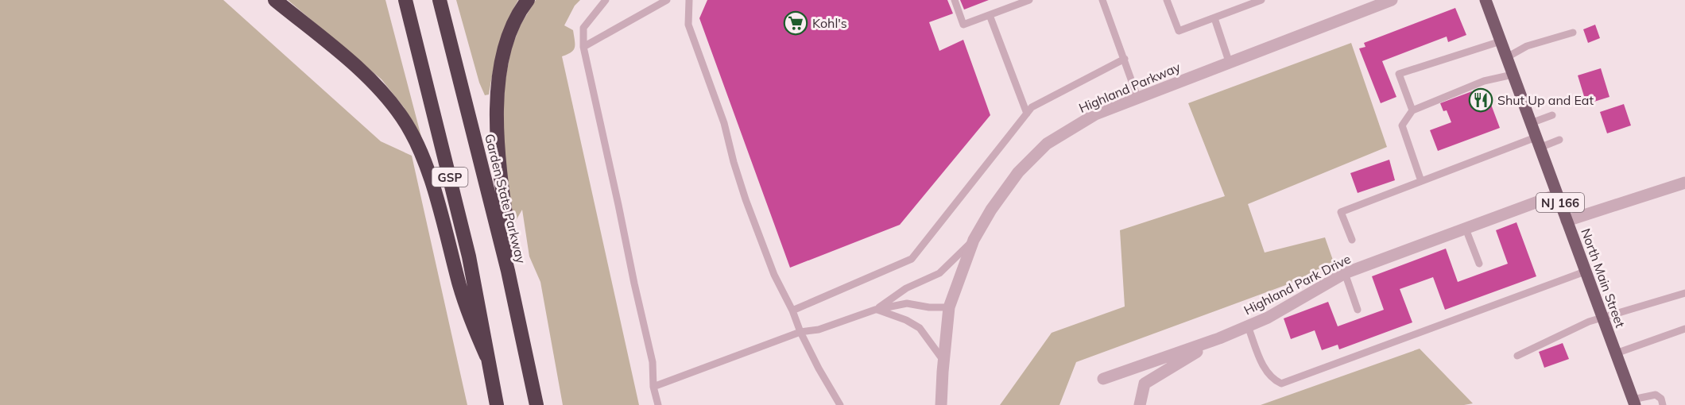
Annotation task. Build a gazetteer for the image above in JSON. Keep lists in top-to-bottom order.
{
  "streets": {
    "highway": ["GSP", "Garden State Parkway"],
    "main road": ["NJ 166", "North Main Street"],
    "street": ["Highland Parkway", "Highland Park Drive"]
  },
  "crossings": [
    ["North Main Street", "Highland Park Drive"]
  ],
  "places": {
    "supermarket": ["Kohl's"],
    "restaurant": ["Shut Up and Eat"]
  }
}
